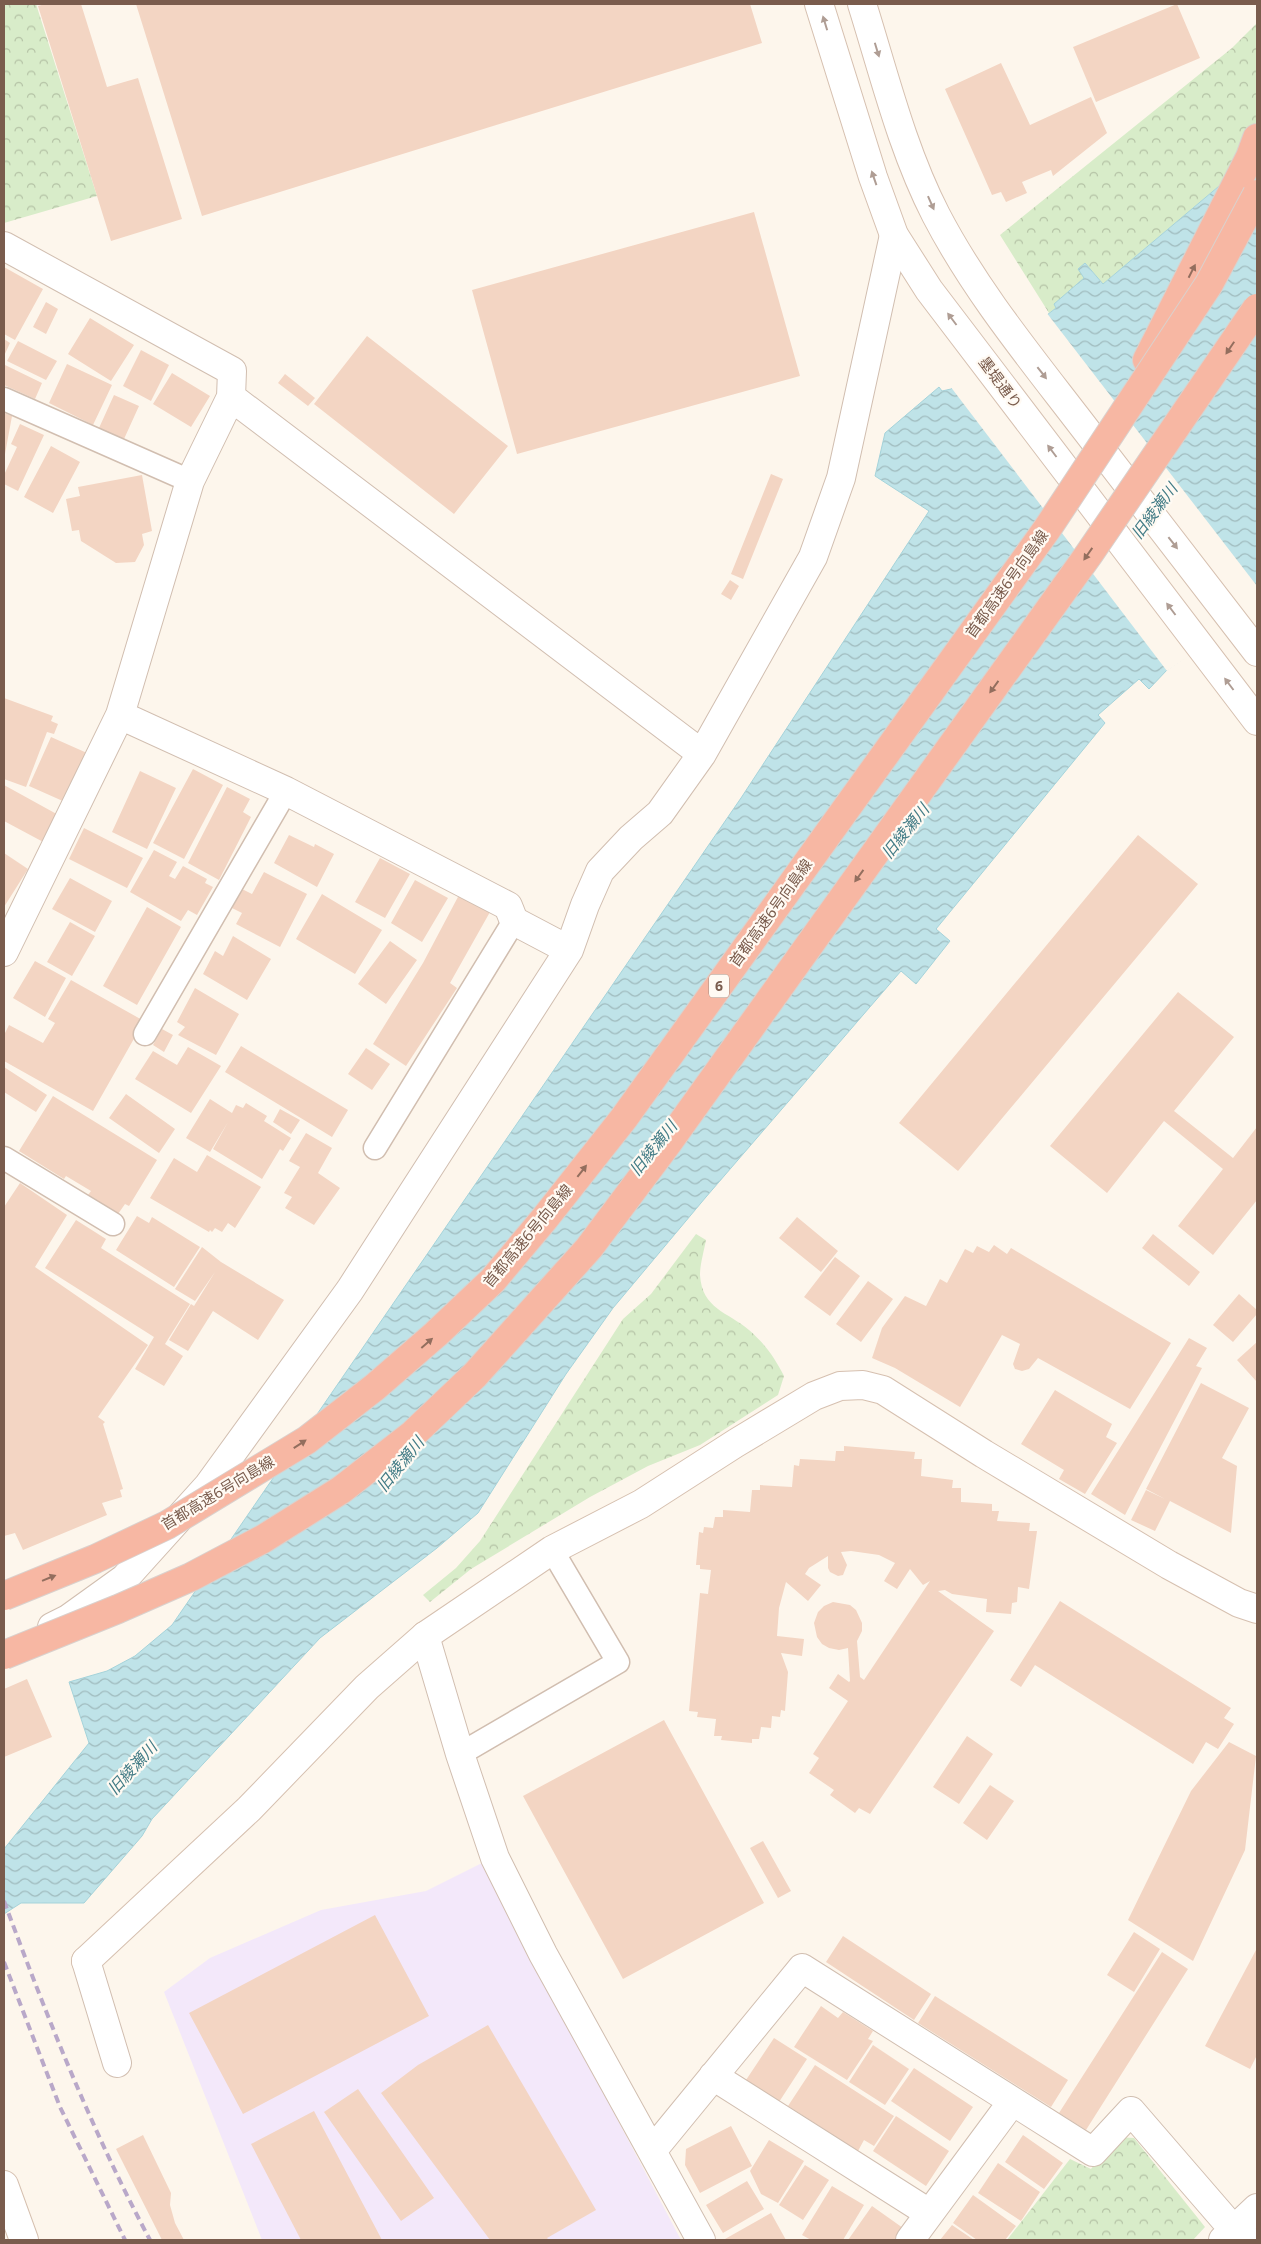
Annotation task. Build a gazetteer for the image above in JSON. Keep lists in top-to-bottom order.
{
  "streets": {
    "highway": ["首都高速6号向島線", "6"],
    "street": ["墨堤通り"]
  },
  "water": ["旧綾瀬川"]
}
